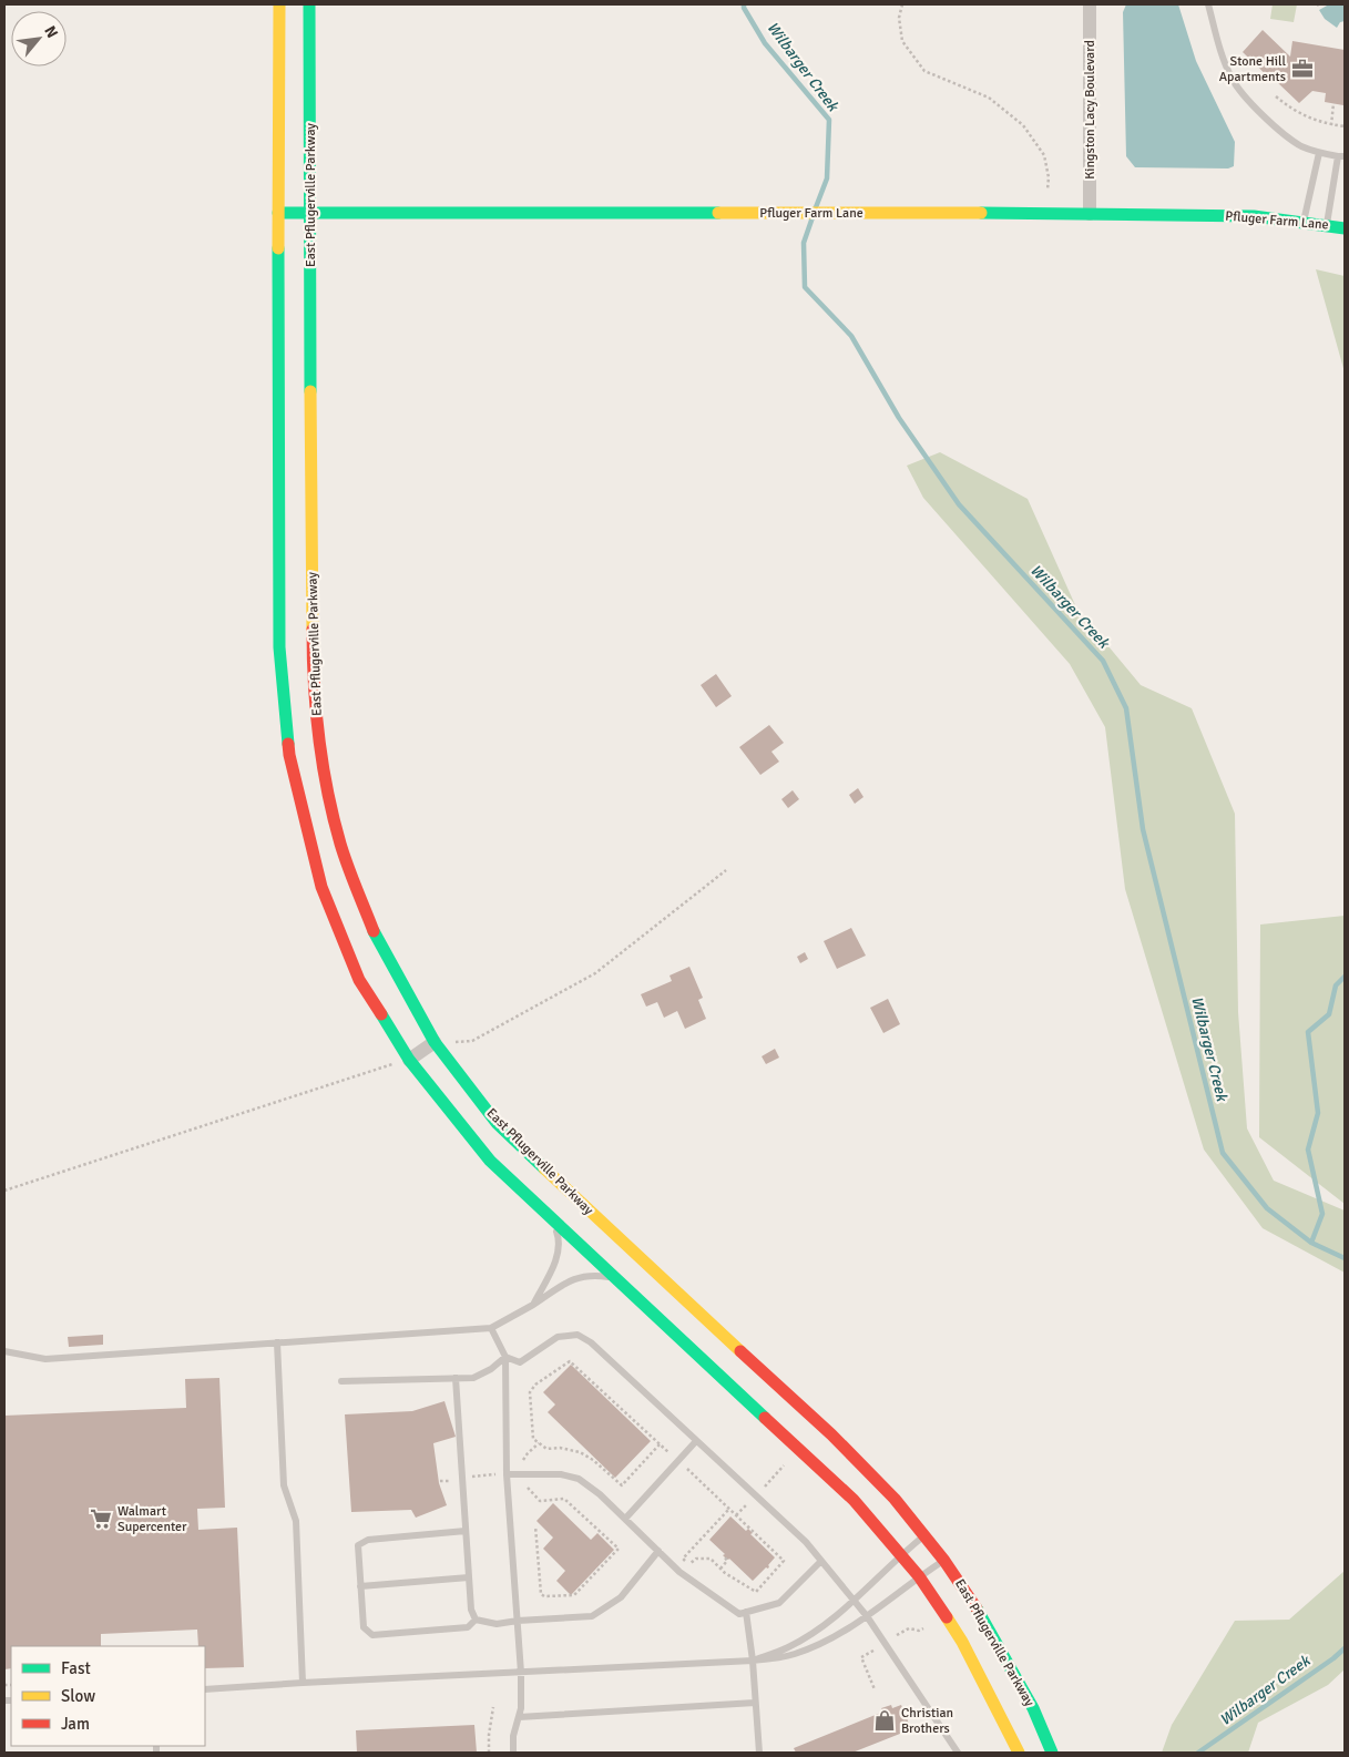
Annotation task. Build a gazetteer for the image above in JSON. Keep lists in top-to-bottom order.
{
  "streets": {
    "main road": ["East Pflugerville Parkway", "Pfluger Farm Lane"],
    "street": ["Kingston Lacy Boulevard"]
  },
  "crossings": [
    ["Kingston Lacy Boulevard", "Pfluger Farm Lane"],
    ["East Pflugerville Parkway", "Pfluger Farm Lane"]
  ],
  "water": ["Wilbarger Creek"],
  "places": {
    "office": ["Stone Hill Apartments"],
    "supermarket": ["Walmart Supercenter"],
    "shop": ["Christian Brothers"]
  },
  "legend": ["Fast", "Slow", "Jam"],
  "north": "top right"
}
